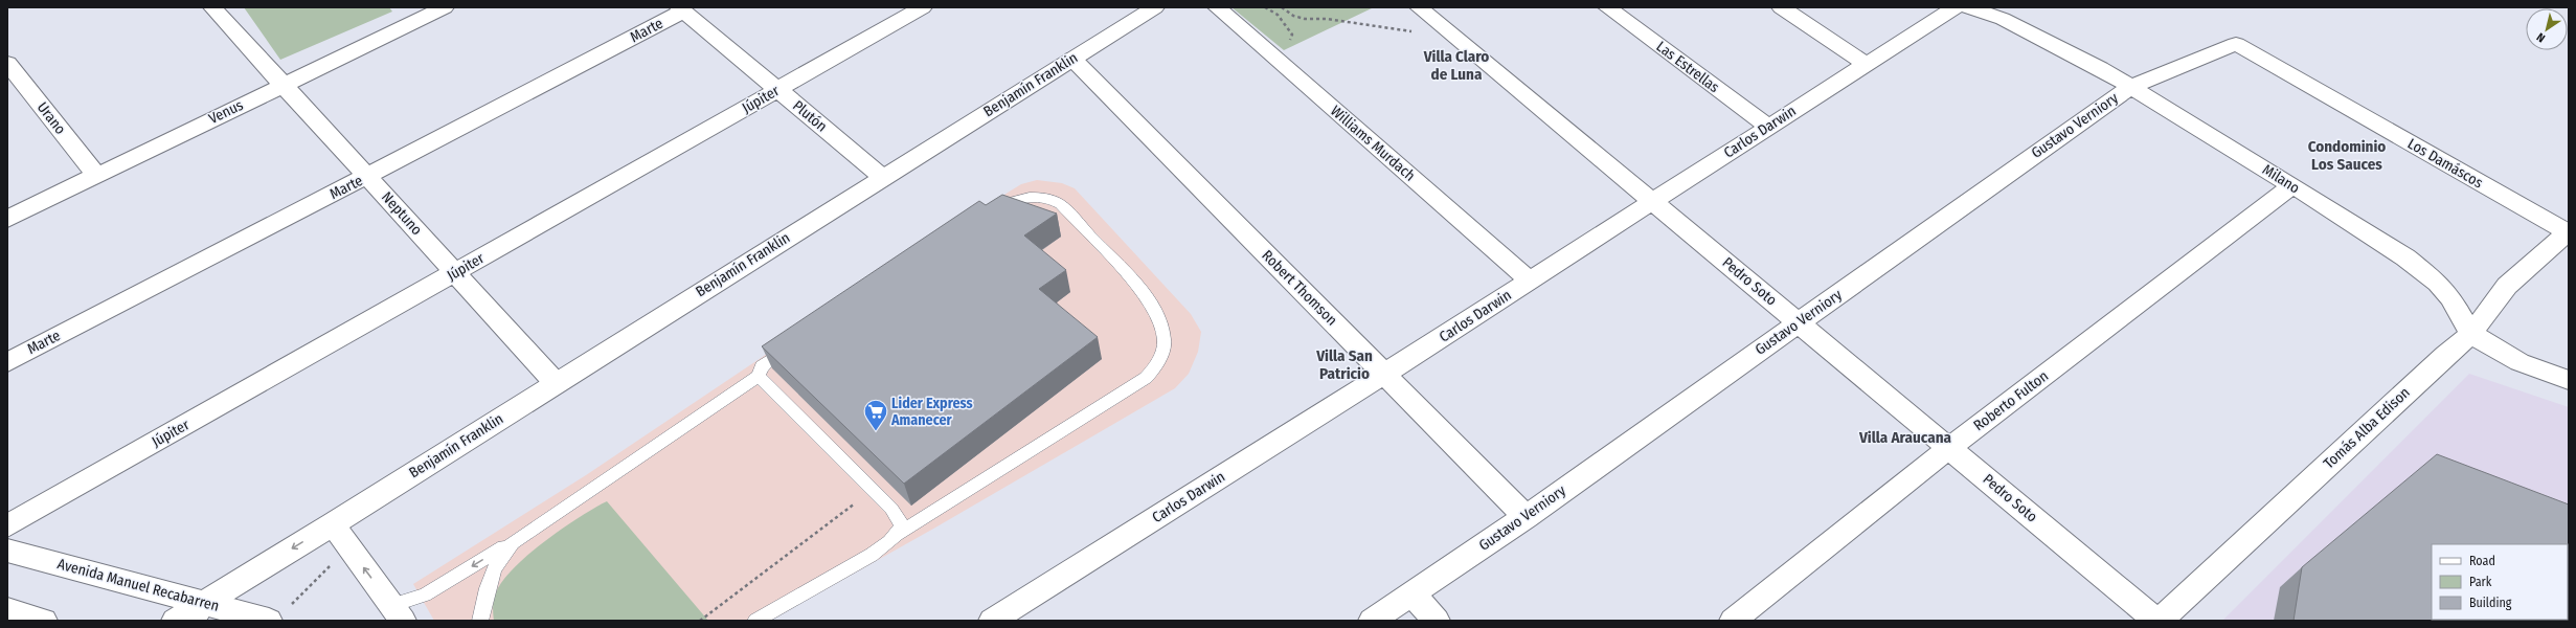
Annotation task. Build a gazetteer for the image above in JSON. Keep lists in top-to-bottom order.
{
  "streets": {
    "street": [
      "Marte",
      "Las Estrellas",
      "Benjamín Franklin",
      "Júpiter",
      "Venus",
      "Plutón",
      "Urano",
      "Gustavo Verniory",
      "Carlos Darwin",
      "Williams Murdach",
      "Los Damáscos",
      "Milano",
      "Neptuno",
      "Pedro Soto",
      "Robert Thomson",
      "Roberto Fulton",
      "Tomás Alba Edison",
      "Avenida Manuel Recabarren"
    ]
  },
  "crossings": [
    ["Marte", "Plutón"],
    ["Marte", "Neptuno"],
    ["Las Estrellas", "Carlos Darwin"],
    ["Benjamín Franklin", "Plutón"],
    ["Benjamín Franklin", "Neptuno"],
    ["Benjamín Franklin", "Robert Thomson"],
    ["Benjamín Franklin", "Avenida Manuel Recabarren"],
    ["Júpiter", "Plutón"],
    ["Júpiter", "Neptuno"],
    ["Venus", "Urano"],
    ["Venus", "Neptuno"],
    ["Gustavo Verniory", "Los Damáscos"],
    ["Gustavo Verniory", "Milano"],
    ["Gustavo Verniory", "Pedro Soto"],
    ["Gustavo Verniory", "Robert Thomson"],
    ["Carlos Darwin", "Williams Murdach"],
    ["Carlos Darwin", "Pedro Soto"],
    ["Carlos Darwin", "Robert Thomson"],
    ["Los Damáscos", "Tomás Alba Edison"],
    ["Milano", "Roberto Fulton"],
    ["Milano", "Tomás Alba Edison"],
    ["Pedro Soto", "Roberto Fulton"],
    ["Pedro Soto", "Tomás Alba Edison"]
  ],
  "districts": [
    "Villa Claro de Luna",
    "Condominio Los Sauces",
    "Villa San Patricio",
    "Villa Araucana"
  ],
  "places": {
    "supermarket": ["Lider Express Amanecer"]
  },
  "legend": ["Road", "Park", "Building"],
  "north": "bottom left"
}
